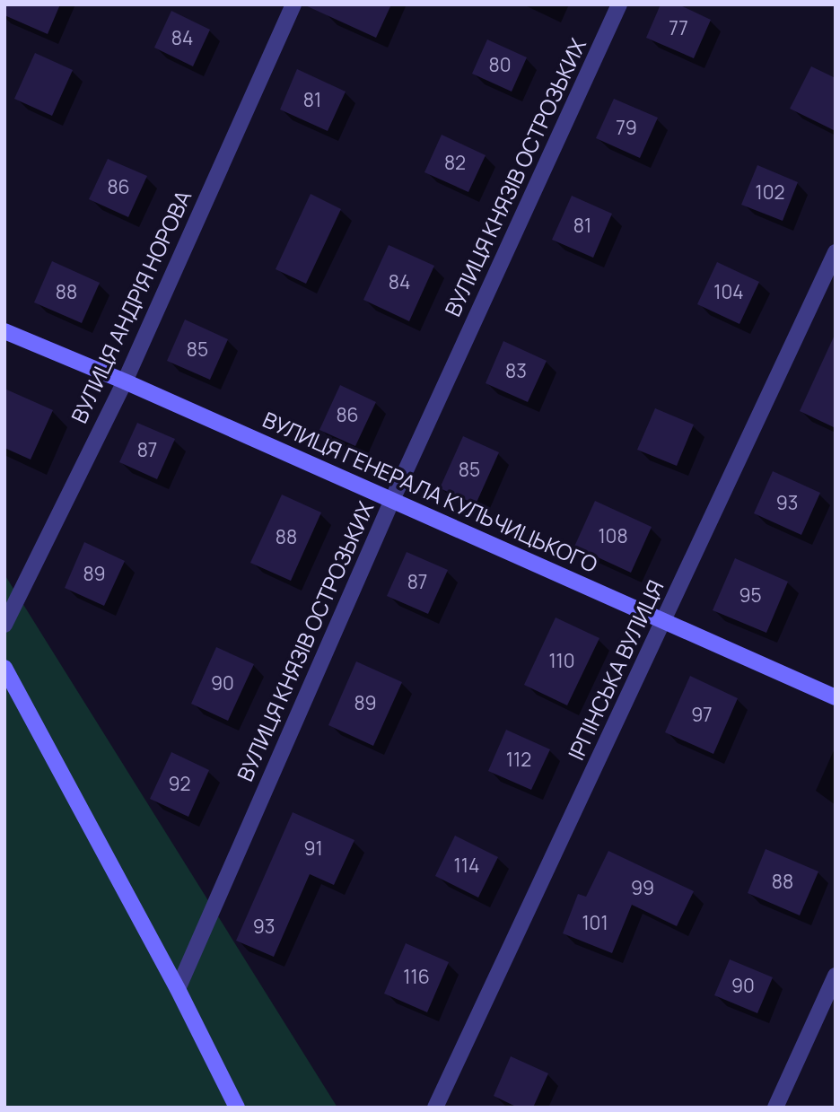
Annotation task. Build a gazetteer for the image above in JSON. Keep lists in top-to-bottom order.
{
  "streets": {
    "street": [
      "ВУЛИЦЯ КНЯЗІВ ОСТРОЗЬКИХ",
      "ВУЛИЦЯ АНДРІЯ НОРОВА",
      "ВУЛИЦЯ ГЕНЕРАЛА КУЛЬЧИЦЬКОГО",
      "ІРПІНСЬКА ВУЛИЦЯ"
    ]
  },
  "crossings": [
    ["ВУЛИЦЯ КНЯЗІВ ОСТРОЗЬКИХ", "ВУЛИЦЯ ГЕНЕРАЛА КУЛЬЧИЦЬКОГО"],
    ["ВУЛИЦЯ АНДРІЯ НОРОВА", "ВУЛИЦЯ ГЕНЕРАЛА КУЛЬЧИЦЬКОГО"],
    ["ВУЛИЦЯ ГЕНЕРАЛА КУЛЬЧИЦЬКОГО", "ІРПІНСЬКА ВУЛИЦЯ"]
  ],
  "house_numbers": [
    "77",
    "84",
    "80",
    "81",
    "79",
    "82",
    "86",
    "102",
    "81",
    "84",
    "88",
    "104",
    "85",
    "83",
    "86",
    "87",
    "85",
    "93",
    "108",
    "88",
    "89",
    "87",
    "95",
    "110",
    "90",
    "89",
    "97",
    "112",
    "92",
    "91",
    "114",
    "88",
    "99",
    "101",
    "93",
    "116",
    "90"
  ]
}
